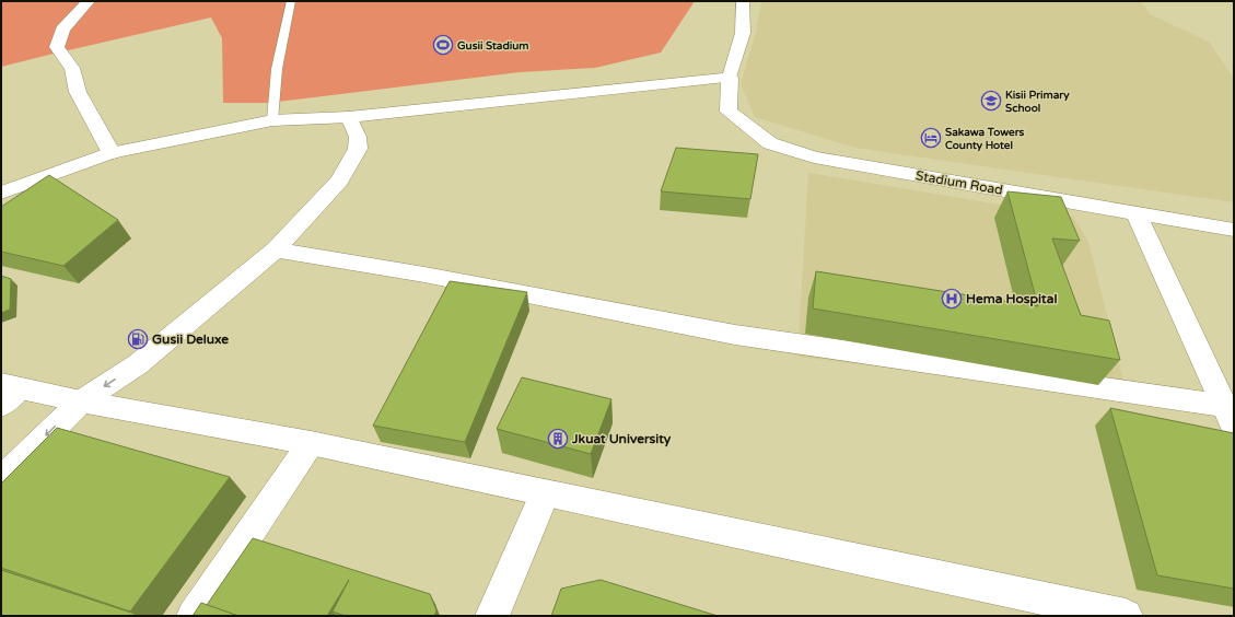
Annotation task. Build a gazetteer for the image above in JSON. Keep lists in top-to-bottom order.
{
  "streets": {
    "main road": ["Stadium Road"]
  },
  "places": {
    "sports": ["Gusii Stadium"],
    "school or university": ["Kisii Primary School"],
    "hotel": ["Sakawa Towers County Hotel"],
    "hospital": ["Hema Hospital"],
    "fuel station": ["Gusii Deluxe"],
    "building": ["Jkuat University"]
  }
}
